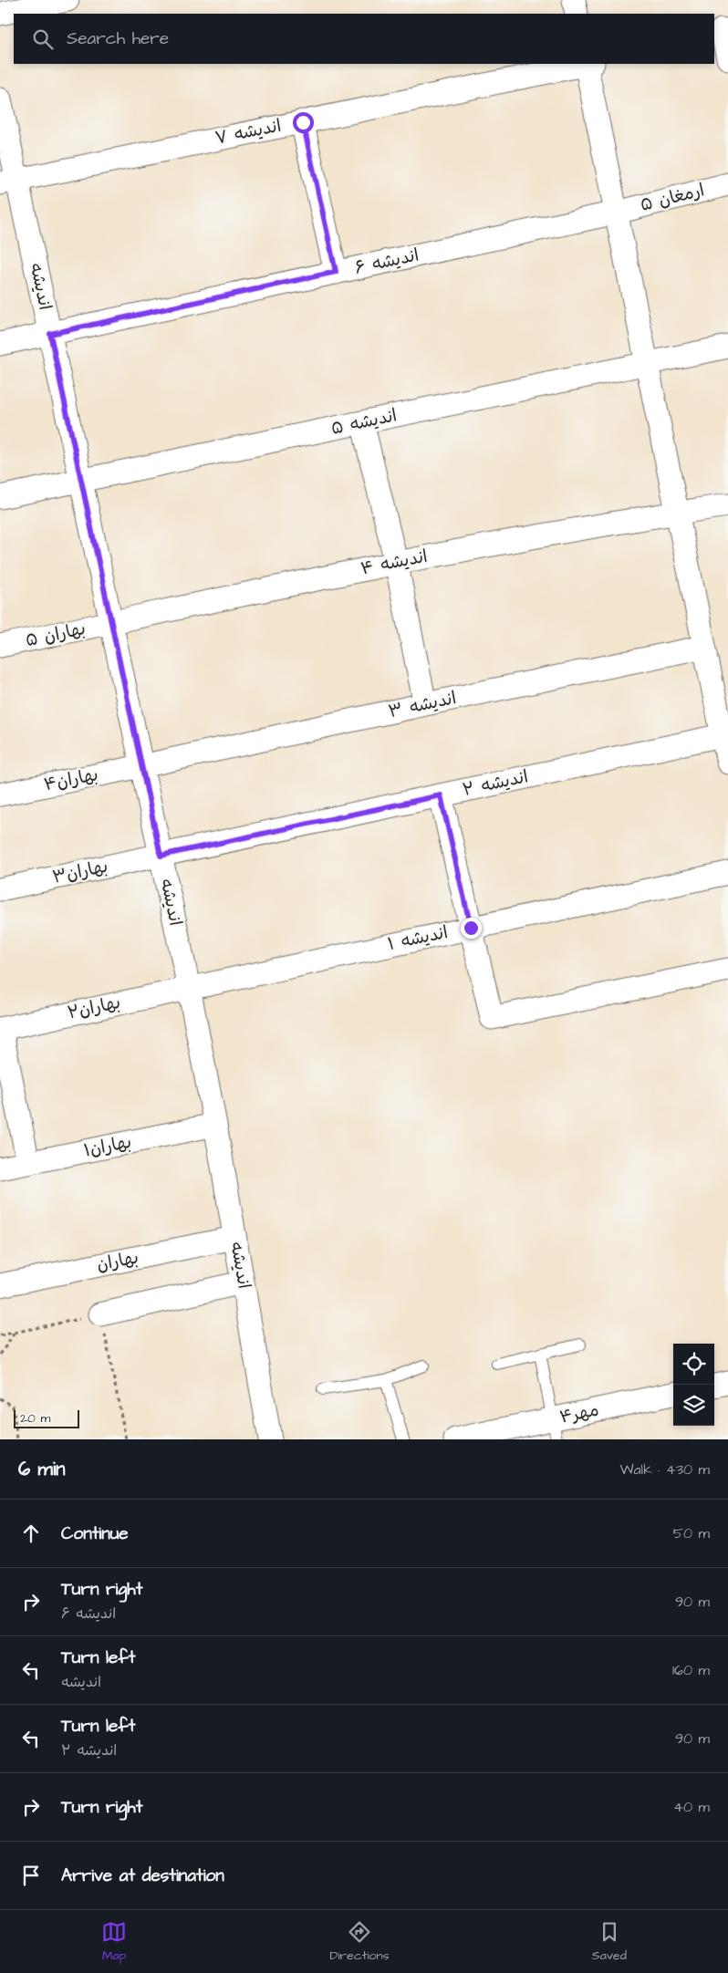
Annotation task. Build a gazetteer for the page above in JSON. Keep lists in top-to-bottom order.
{
  "streets": {
    "street": [
      "اندیشه ۷",
      "ارمغان ۵",
      "اندیشه ۶",
      "اندیشه",
      "اندیشه ۵",
      "اندیشه ۴",
      "بهاران ۵",
      "اندیشه ۳",
      "بهاران۴",
      "اندیشه ۲",
      "بهاران۳",
      "اندیشه ۱",
      "بهاران۲",
      "بهاران۱",
      "بهاران",
      "مهر۴"
    ]
  },
  "crossings": [
    ["اندیشه ۷", "اندیشه"],
    ["ارمغان ۵", "اندیشه ۶"],
    ["اندیشه ۶", "اندیشه"],
    ["اندیشه", "اندیشه ۵"],
    ["اندیشه", "اندیشه ۴"],
    ["اندیشه", "بهاران ۵"],
    ["اندیشه", "اندیشه ۳"],
    ["اندیشه", "بهاران۴"],
    ["اندیشه", "اندیشه ۲"],
    ["اندیشه", "بهاران۳"],
    ["اندیشه", "اندیشه ۱"],
    ["اندیشه", "بهاران۲"],
    ["اندیشه", "بهاران۱"],
    ["اندیشه", "بهاران"],
    ["اندیشه ۴", "بهاران ۵"],
    ["اندیشه ۳", "بهاران۴"],
    ["اندیشه ۲", "بهاران۳"],
    ["اندیشه ۱", "بهاران۲"]
  ],
  "scale_bar": "20 m",
  "page": {
    "search": "Search here",
    "scale": "20 m",
    "heading": ["6 min", "Walk · 430 m"],
    "list": [
      ["Continue", "50 m"],
      ["Turn right", "اندیشه ۶", "90 m"],
      ["Turn left", "اندیشه", "160 m"],
      ["Turn left", "اندیشه ۲", "90 m"],
      ["Turn right", "40 m"],
      "Arrive at destination"
    ],
    "nav": ["Map", "Directions", "Saved"]
  }
}
